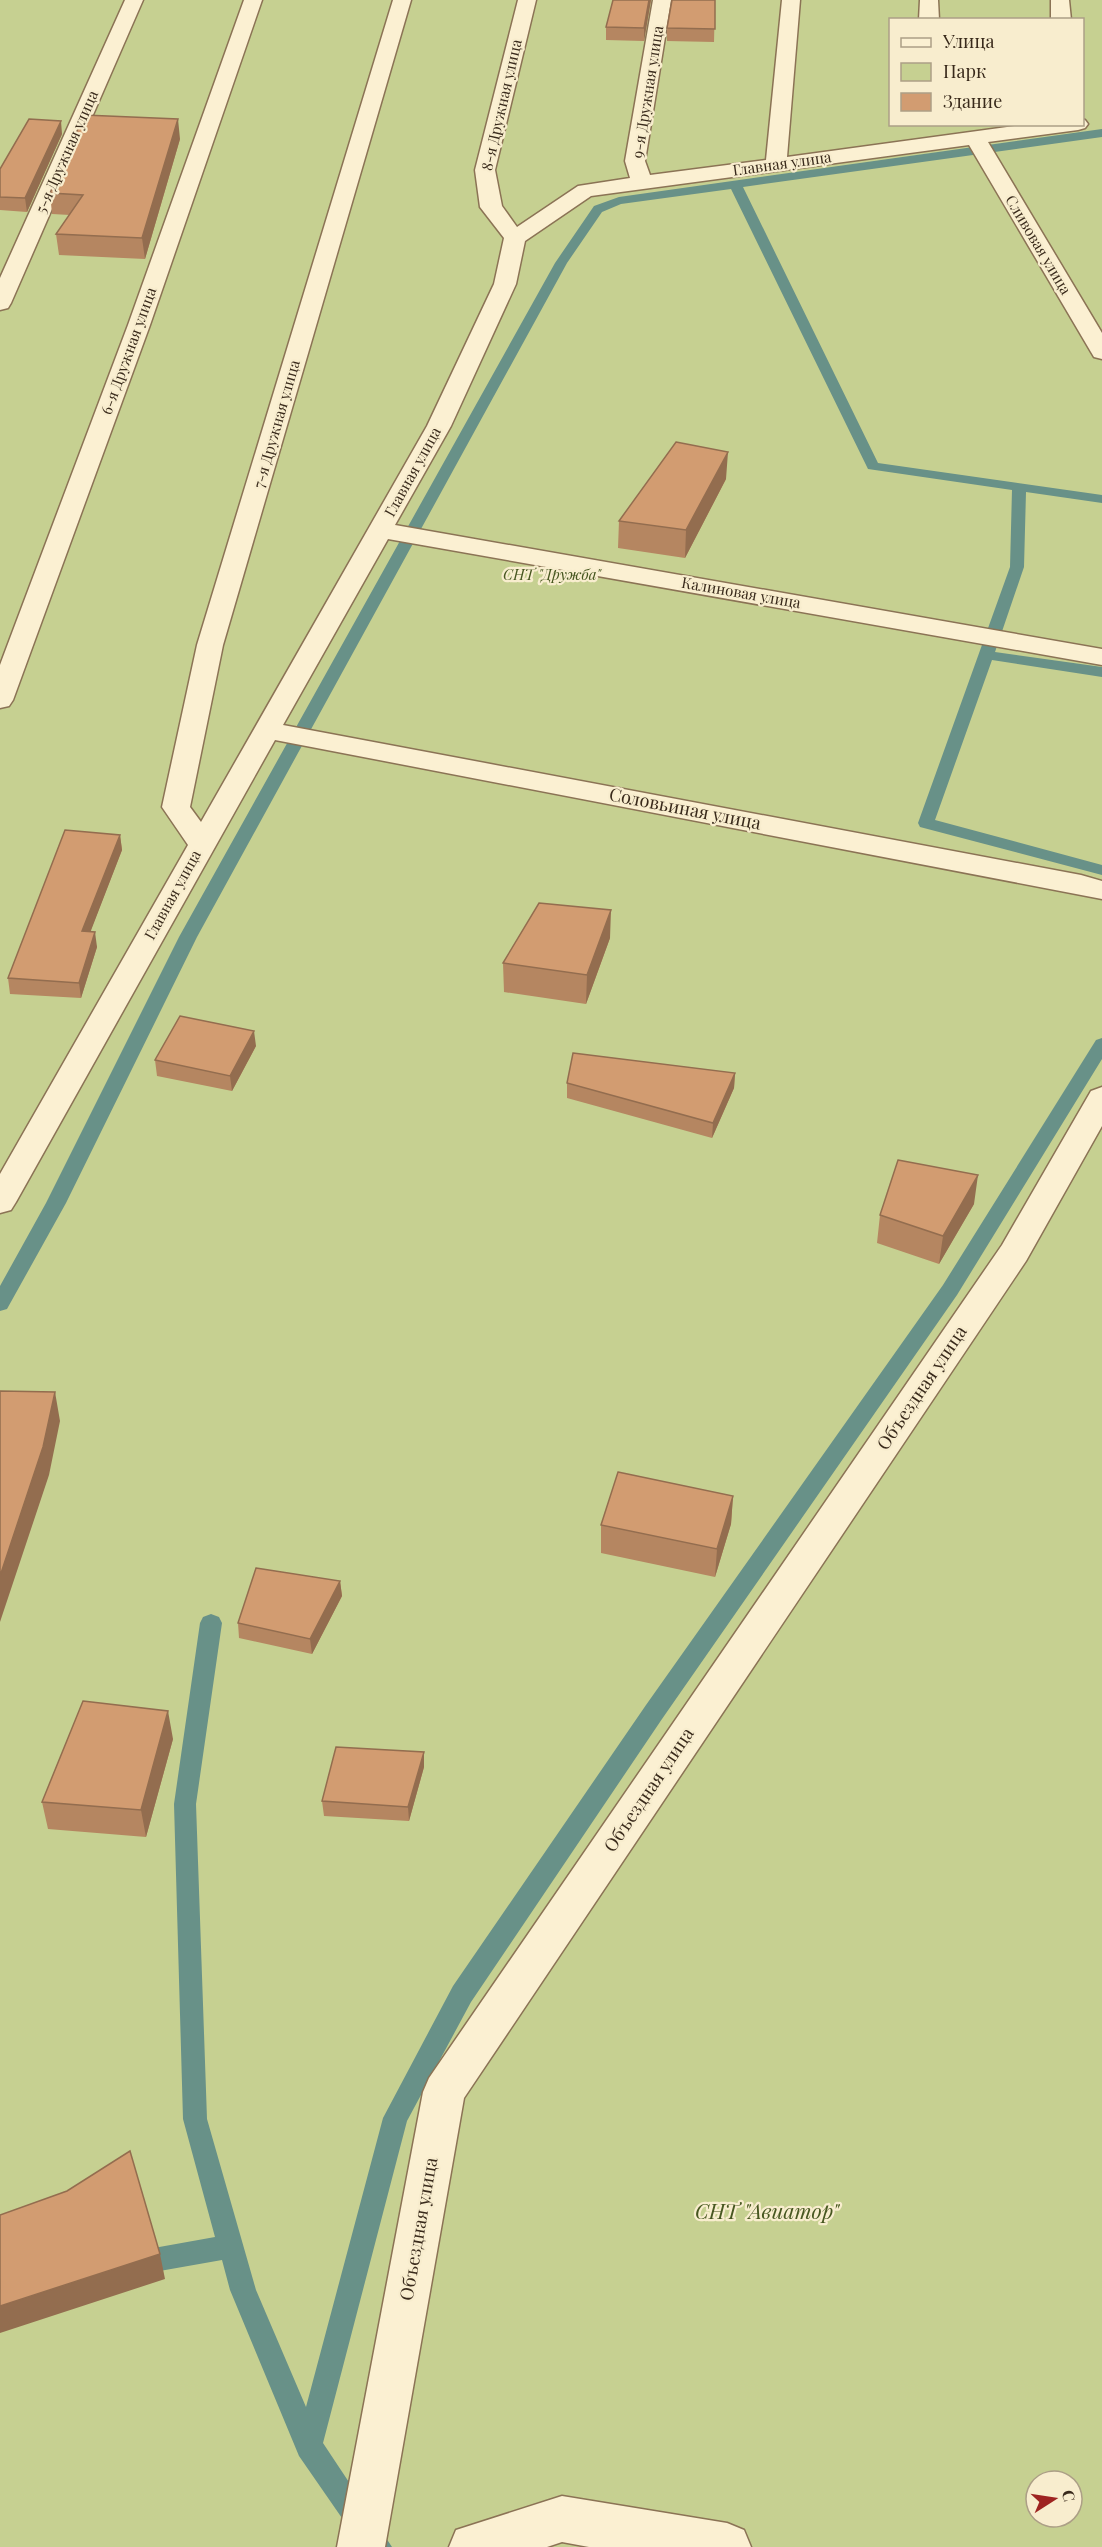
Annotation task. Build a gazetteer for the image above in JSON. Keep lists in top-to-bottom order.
{
  "streets": {
    "lane": [
      "9-я Дружная улица",
      "8-я Дружная улица",
      "5-я Дружная улица",
      "Главная улица",
      "Сливовая улица",
      "6-я Дружная улица",
      "7-я Дружная улица",
      "Калиновая улица",
      "Соловьиная улица",
      "Объездная улица"
    ]
  },
  "crossings": [
    ["9-я Дружная улица", "Главная улица"],
    ["8-я Дружная улица", "Главная улица"],
    ["Главная улица", "Сливовая улица"],
    ["Главная улица", "7-я Дружная улица"],
    ["Главная улица", "Калиновая улица"],
    ["Главная улица", "Соловьиная улица"]
  ],
  "parks": ["СНТ \"Дружба\"", "СНТ \"Авиатор\""],
  "legend": ["Улица", "Парк", "Здание"],
  "north": "right"
}
